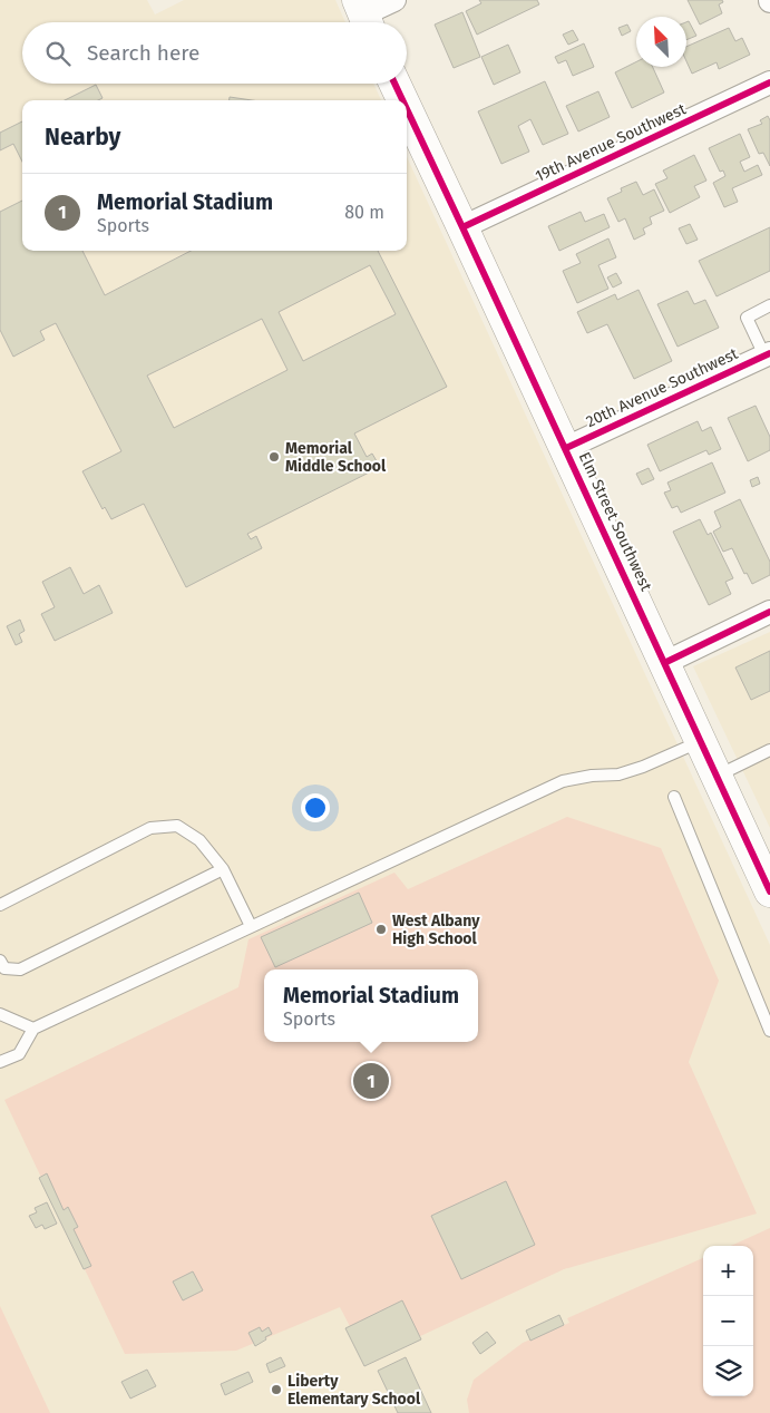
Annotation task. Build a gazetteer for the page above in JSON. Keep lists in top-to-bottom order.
{
  "streets": {
    "street": ["19th Avenue Southwest", "20th Avenue Southwest", "Elm Street Southwest"]
  },
  "crossings": [
    ["19th Avenue Southwest", "Elm Street Southwest"],
    ["20th Avenue Southwest", "Elm Street Southwest"]
  ],
  "places": ["Memorial Middle School", "West Albany High School", "Liberty Elementary School"],
  "north": "top left",
  "page": {
    "search": "Search here",
    "heading": "Nearby",
    "list": [
      {
        "mark": "1",
        "name": "Memorial Stadium",
        "note": "Sports",
        "value": "80 m"
      }
    ],
    "popup": ["Memorial Stadium", "Sports"],
    "pins": "1",
    "map_buttons": ["+", "−"]
  }
}
